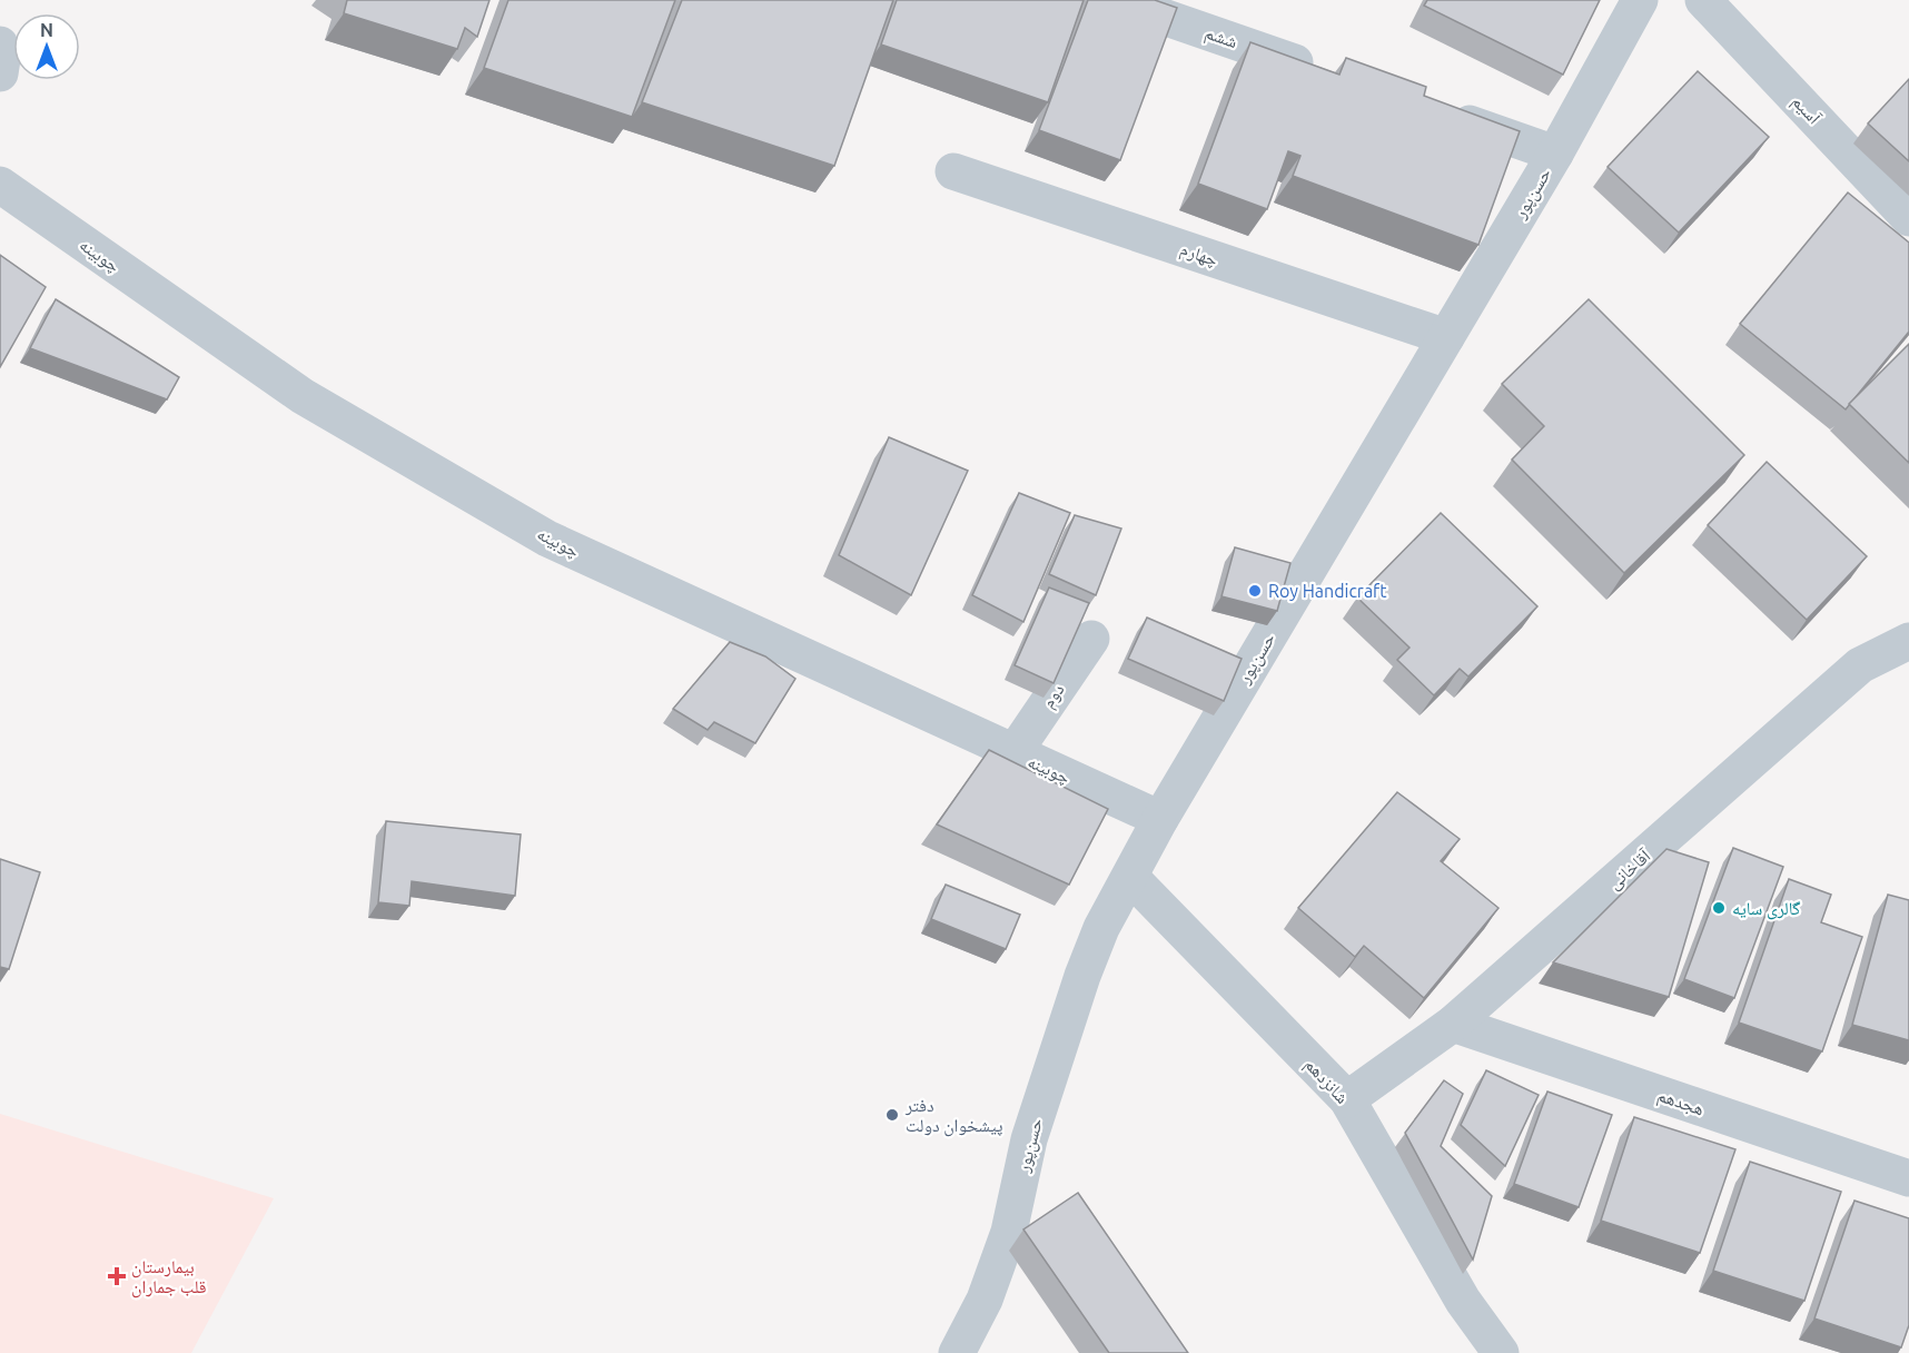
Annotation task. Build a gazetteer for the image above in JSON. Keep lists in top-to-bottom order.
{
  "streets": {
    "street": [
      "ششم",
      "آسیم",
      "حسن‌پور",
      "چهارم",
      "چوبینه",
      "دوم",
      "آقاخانی",
      "شانزدهم",
      "هجدهم"
    ]
  },
  "crossings": [
    ["حسن‌پور", "چهارم"],
    ["حسن‌پور", "چوبینه"],
    ["حسن‌پور", "شانزدهم"],
    ["چوبینه", "دوم"],
    ["آقاخانی", "شانزدهم"],
    ["آقاخانی", "هجدهم"]
  ],
  "places": {
    "other": ["Roy Handicraft", "گالری سایه", "دفتر پیشخوان دولت"],
    "health": ["بیمارستان قلب جماران"]
  },
  "north": "top"
}
